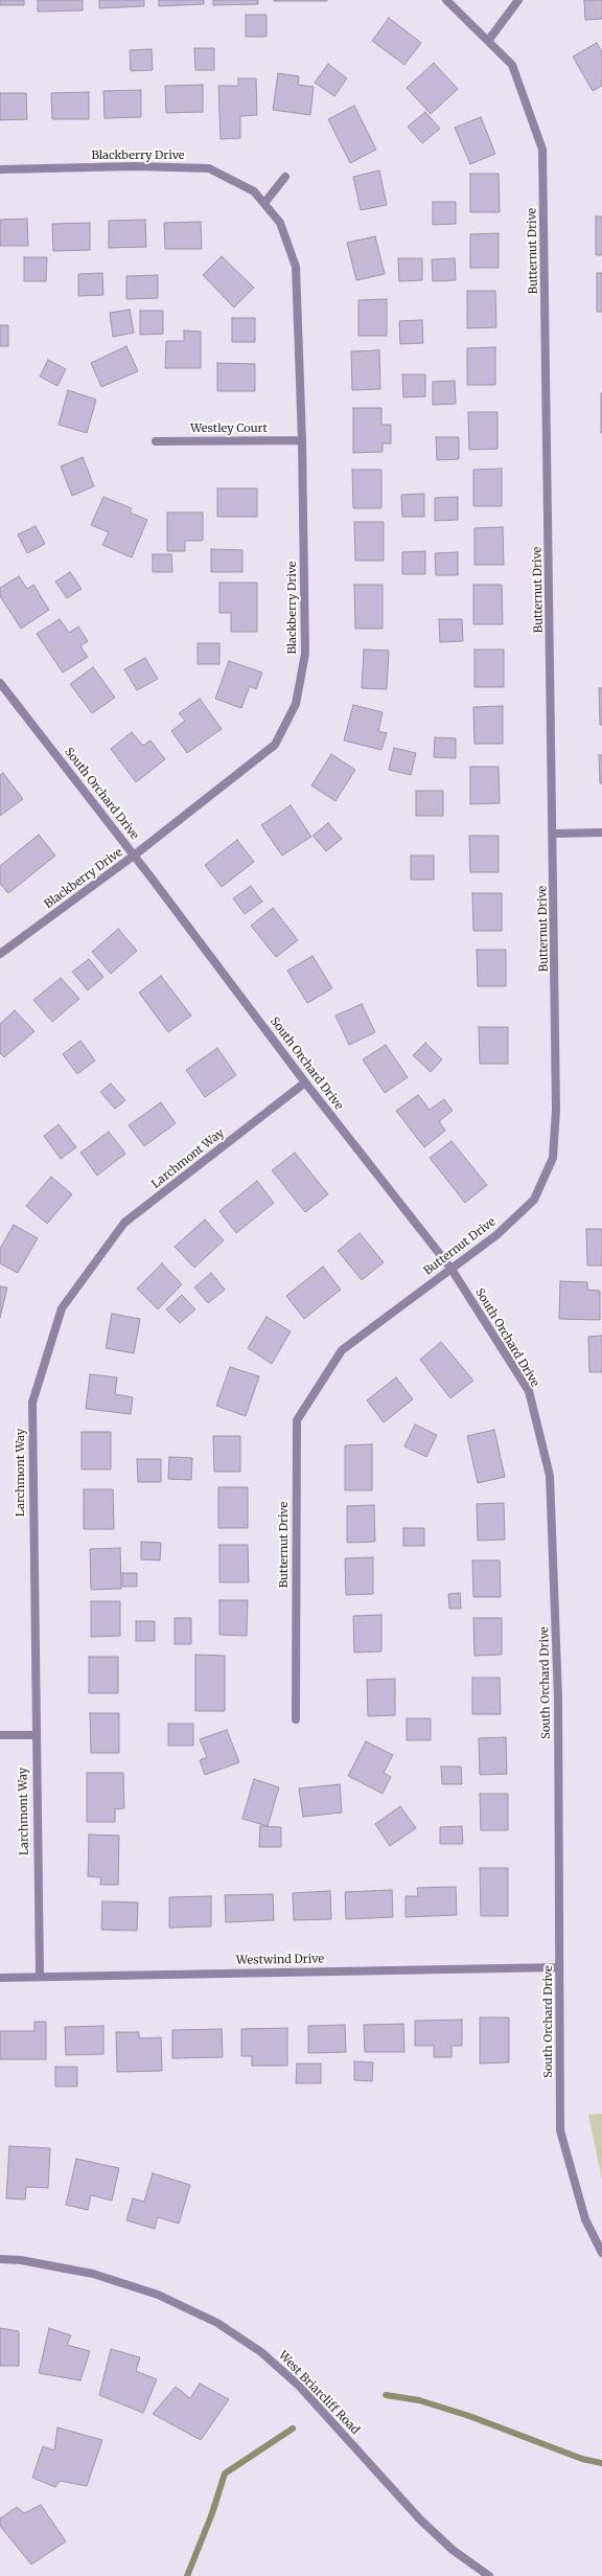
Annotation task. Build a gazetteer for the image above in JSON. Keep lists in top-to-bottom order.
{
  "streets": {
    "street": [
      "Blackberry Drive",
      "Butternut Drive",
      "Westley Court",
      "South Orchard Drive",
      "Larchmont Way",
      "Westwind Drive",
      "West Briarcliff Road"
    ]
  },
  "crossings": [
    ["Blackberry Drive", "Westley Court"],
    ["Blackberry Drive", "South Orchard Drive"],
    ["Butternut Drive", "South Orchard Drive"],
    ["South Orchard Drive", "Larchmont Way"],
    ["South Orchard Drive", "Westwind Drive"],
    ["Larchmont Way", "Westwind Drive"]
  ]
}
